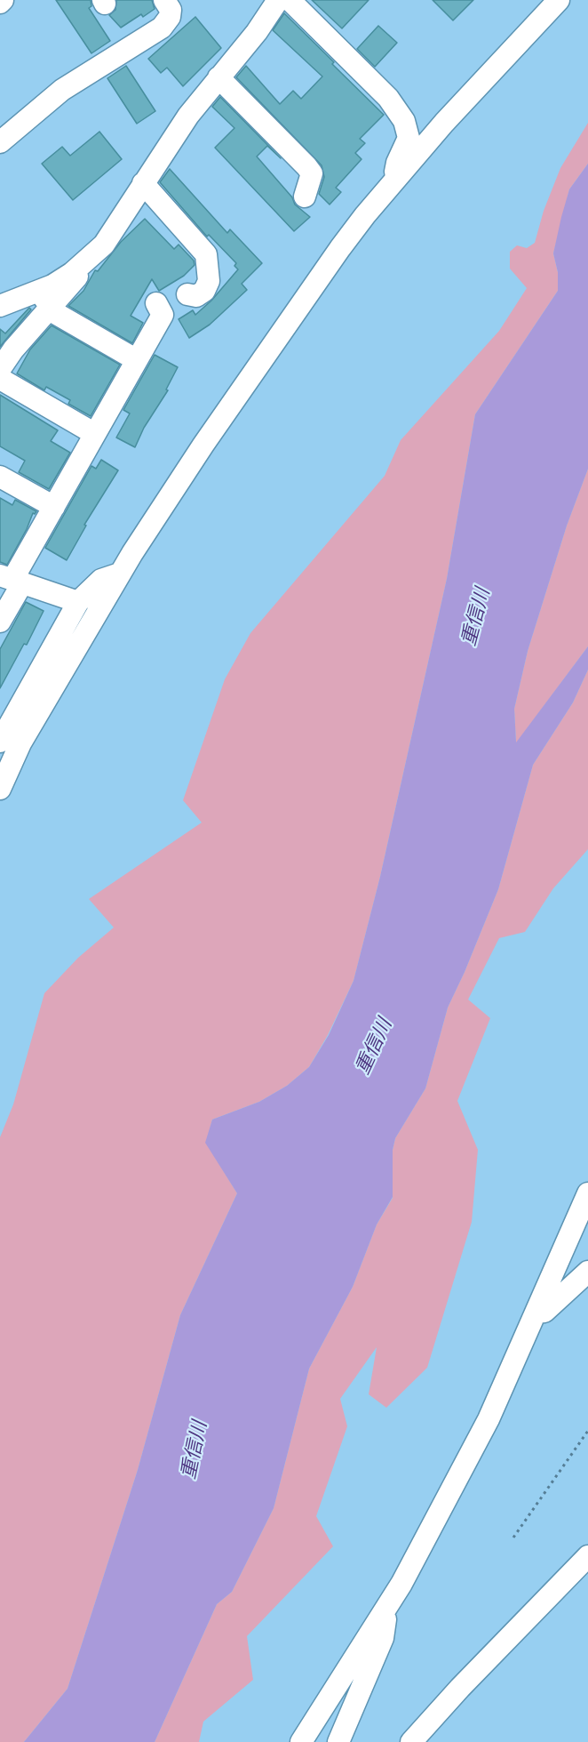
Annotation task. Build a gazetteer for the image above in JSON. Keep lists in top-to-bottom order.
{
  "water": ["重信川"]
}
